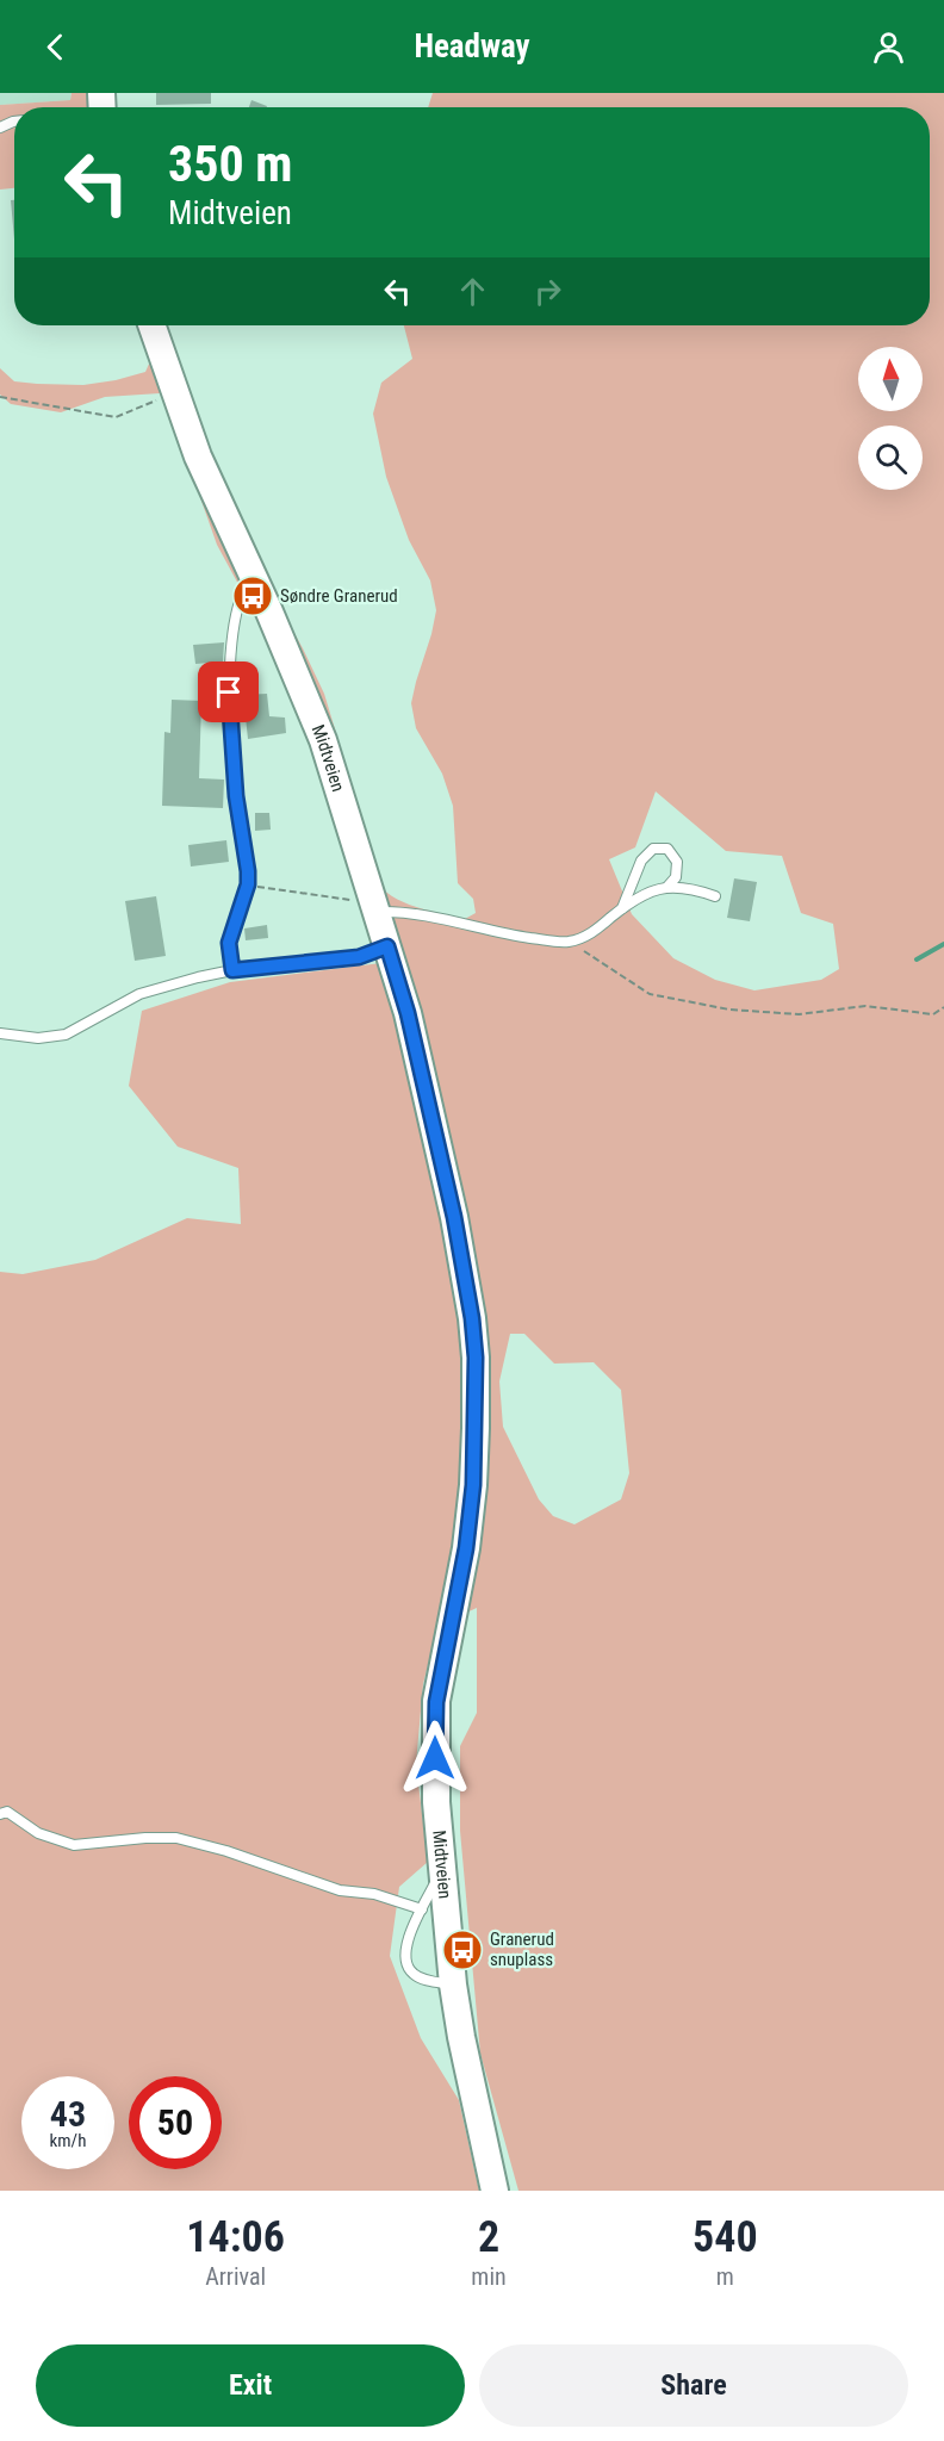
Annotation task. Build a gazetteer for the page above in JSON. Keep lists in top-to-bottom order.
{
  "streets": {
    "main road": ["Midtveien"]
  },
  "places": {
    "bus stop": ["Søndre Granerud", "Granerud snuplass"]
  },
  "north": "top",
  "page": {
    "header": "Headway",
    "turn": ["350 m", "Midtveien"],
    "speed": "43 km/h",
    "limit": "50",
    "eta": [
      "14:06",
      "Arrival",
      "2",
      "min",
      "540",
      "m"
    ],
    "buttons": ["Exit", "Share"]
  }
}
